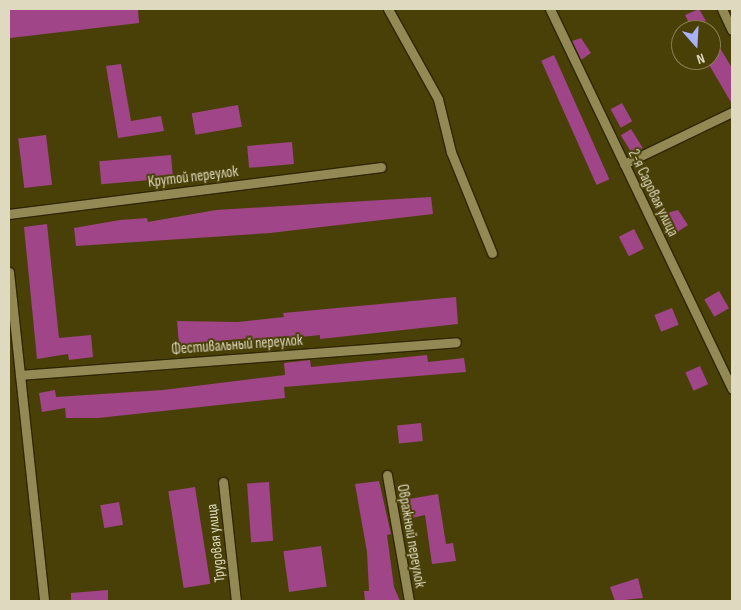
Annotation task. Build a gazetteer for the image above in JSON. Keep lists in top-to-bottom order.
{
  "streets": {
    "street": [
      "Крутой переулок",
      "2-я Садовая улица",
      "Фестивальный переулок",
      "Овражный переулок",
      "Трудовая улица"
    ]
  },
  "north": "bottom"
}
